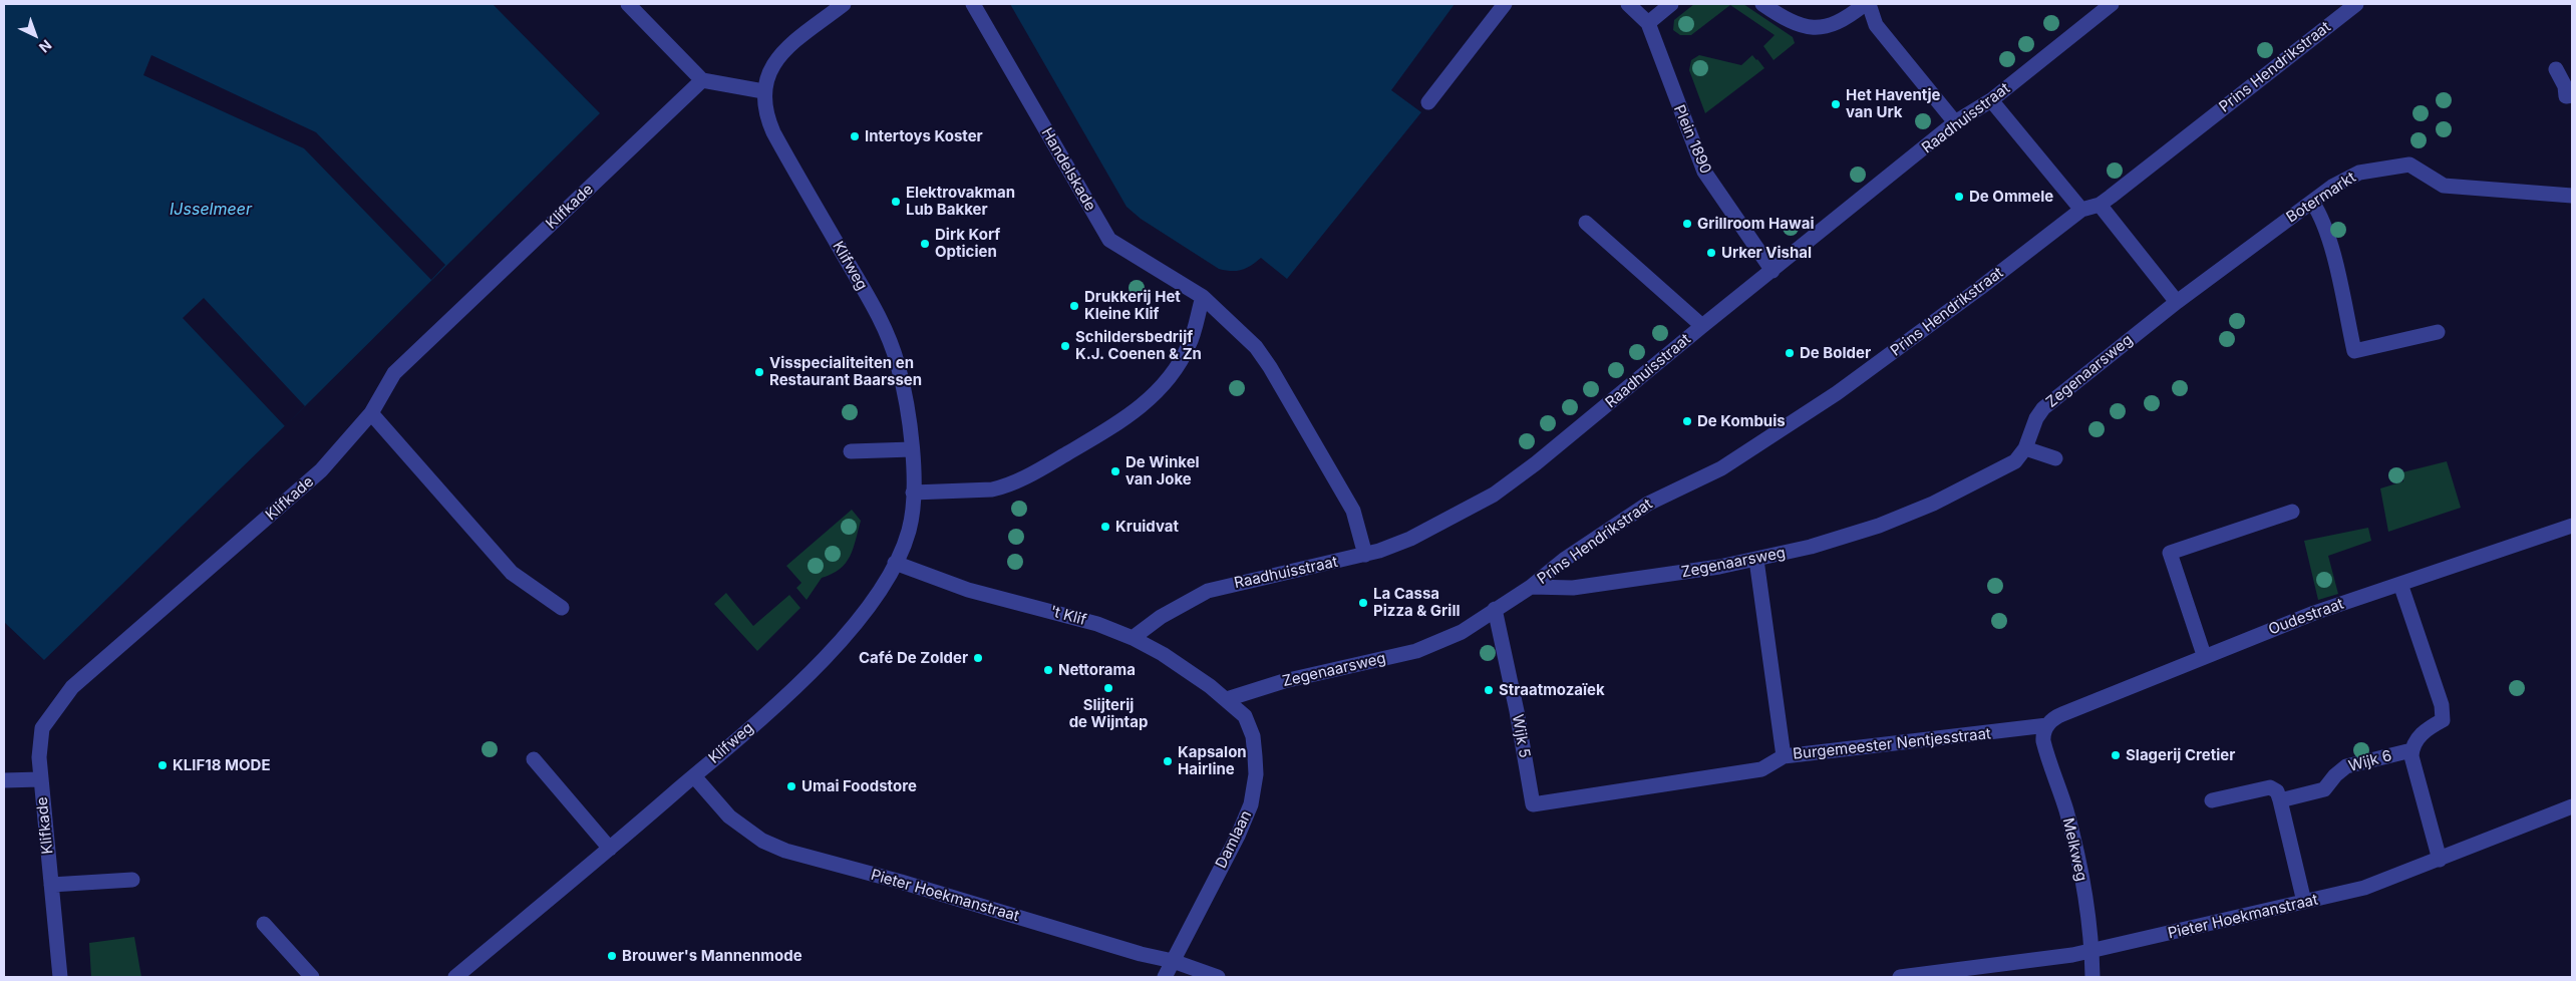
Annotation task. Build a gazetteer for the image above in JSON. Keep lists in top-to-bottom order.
{
  "streets": {
    "street": [
      "Prins Hendrikstraat",
      "Raadhuisstraat",
      "Plein 1890",
      "Handelskade",
      "Botermarkt",
      "Klifkade",
      "Klifweg",
      "Zegenaarsweg",
      "'t Klif",
      "Oudestraat",
      "Wijk 5",
      "Burgemeester Nentjesstraat",
      "Wijk 6",
      "Damlaan",
      "Melkweg",
      "Pieter Hoekmanstraat"
    ]
  },
  "crossings": [
    ["Prins Hendrikstraat", "Zegenaarsweg"],
    ["Raadhuisstraat", "Plein 1890"],
    ["Raadhuisstraat", "Handelskade"],
    ["Raadhuisstraat", "'t Klif"],
    ["Botermarkt", "Zegenaarsweg"],
    ["Klifweg", "'t Klif"],
    ["Klifweg", "Pieter Hoekmanstraat"],
    ["Zegenaarsweg", "'t Klif"],
    ["Zegenaarsweg", "Wijk 5"],
    ["Zegenaarsweg", "Damlaan"],
    ["'t Klif", "Damlaan"],
    ["Oudestraat", "Burgemeester Nentjesstraat"],
    ["Oudestraat", "Melkweg"],
    ["Wijk 5", "Burgemeester Nentjesstraat"],
    ["Burgemeester Nentjesstraat", "Melkweg"],
    ["Damlaan", "Pieter Hoekmanstraat"],
    ["Melkweg", "Pieter Hoekmanstraat"]
  ],
  "water": ["IJsselmeer"],
  "places": [
    "Het Haventje van Urk",
    "Intertoys Koster",
    "De Ommele",
    "Elektrovakman Lub Bakker",
    "Grillroom Hawai",
    "Dirk Korf Opticien",
    "Urker Vishal",
    "Drukkerij Het Kleine Klif",
    "Schildersbedrijf K.J. Coenen & Zn",
    "De Bolder",
    "Visspecialiteiten en Restaurant Baarssen",
    "De Kombuis",
    "De Winkel van Joke",
    "Kruidvat",
    "La Cassa Pizza & Grill",
    "Café De Zolder",
    "Nettorama",
    "Slijterij de Wijntap",
    "Straatmozaïek",
    "Slagerij Cretier",
    "Kapsalon Hairline",
    "KLIF18 MODE",
    "Umai Foodstore",
    "Brouwer's Mannenmode"
  ],
  "north": "bottom right"
}
